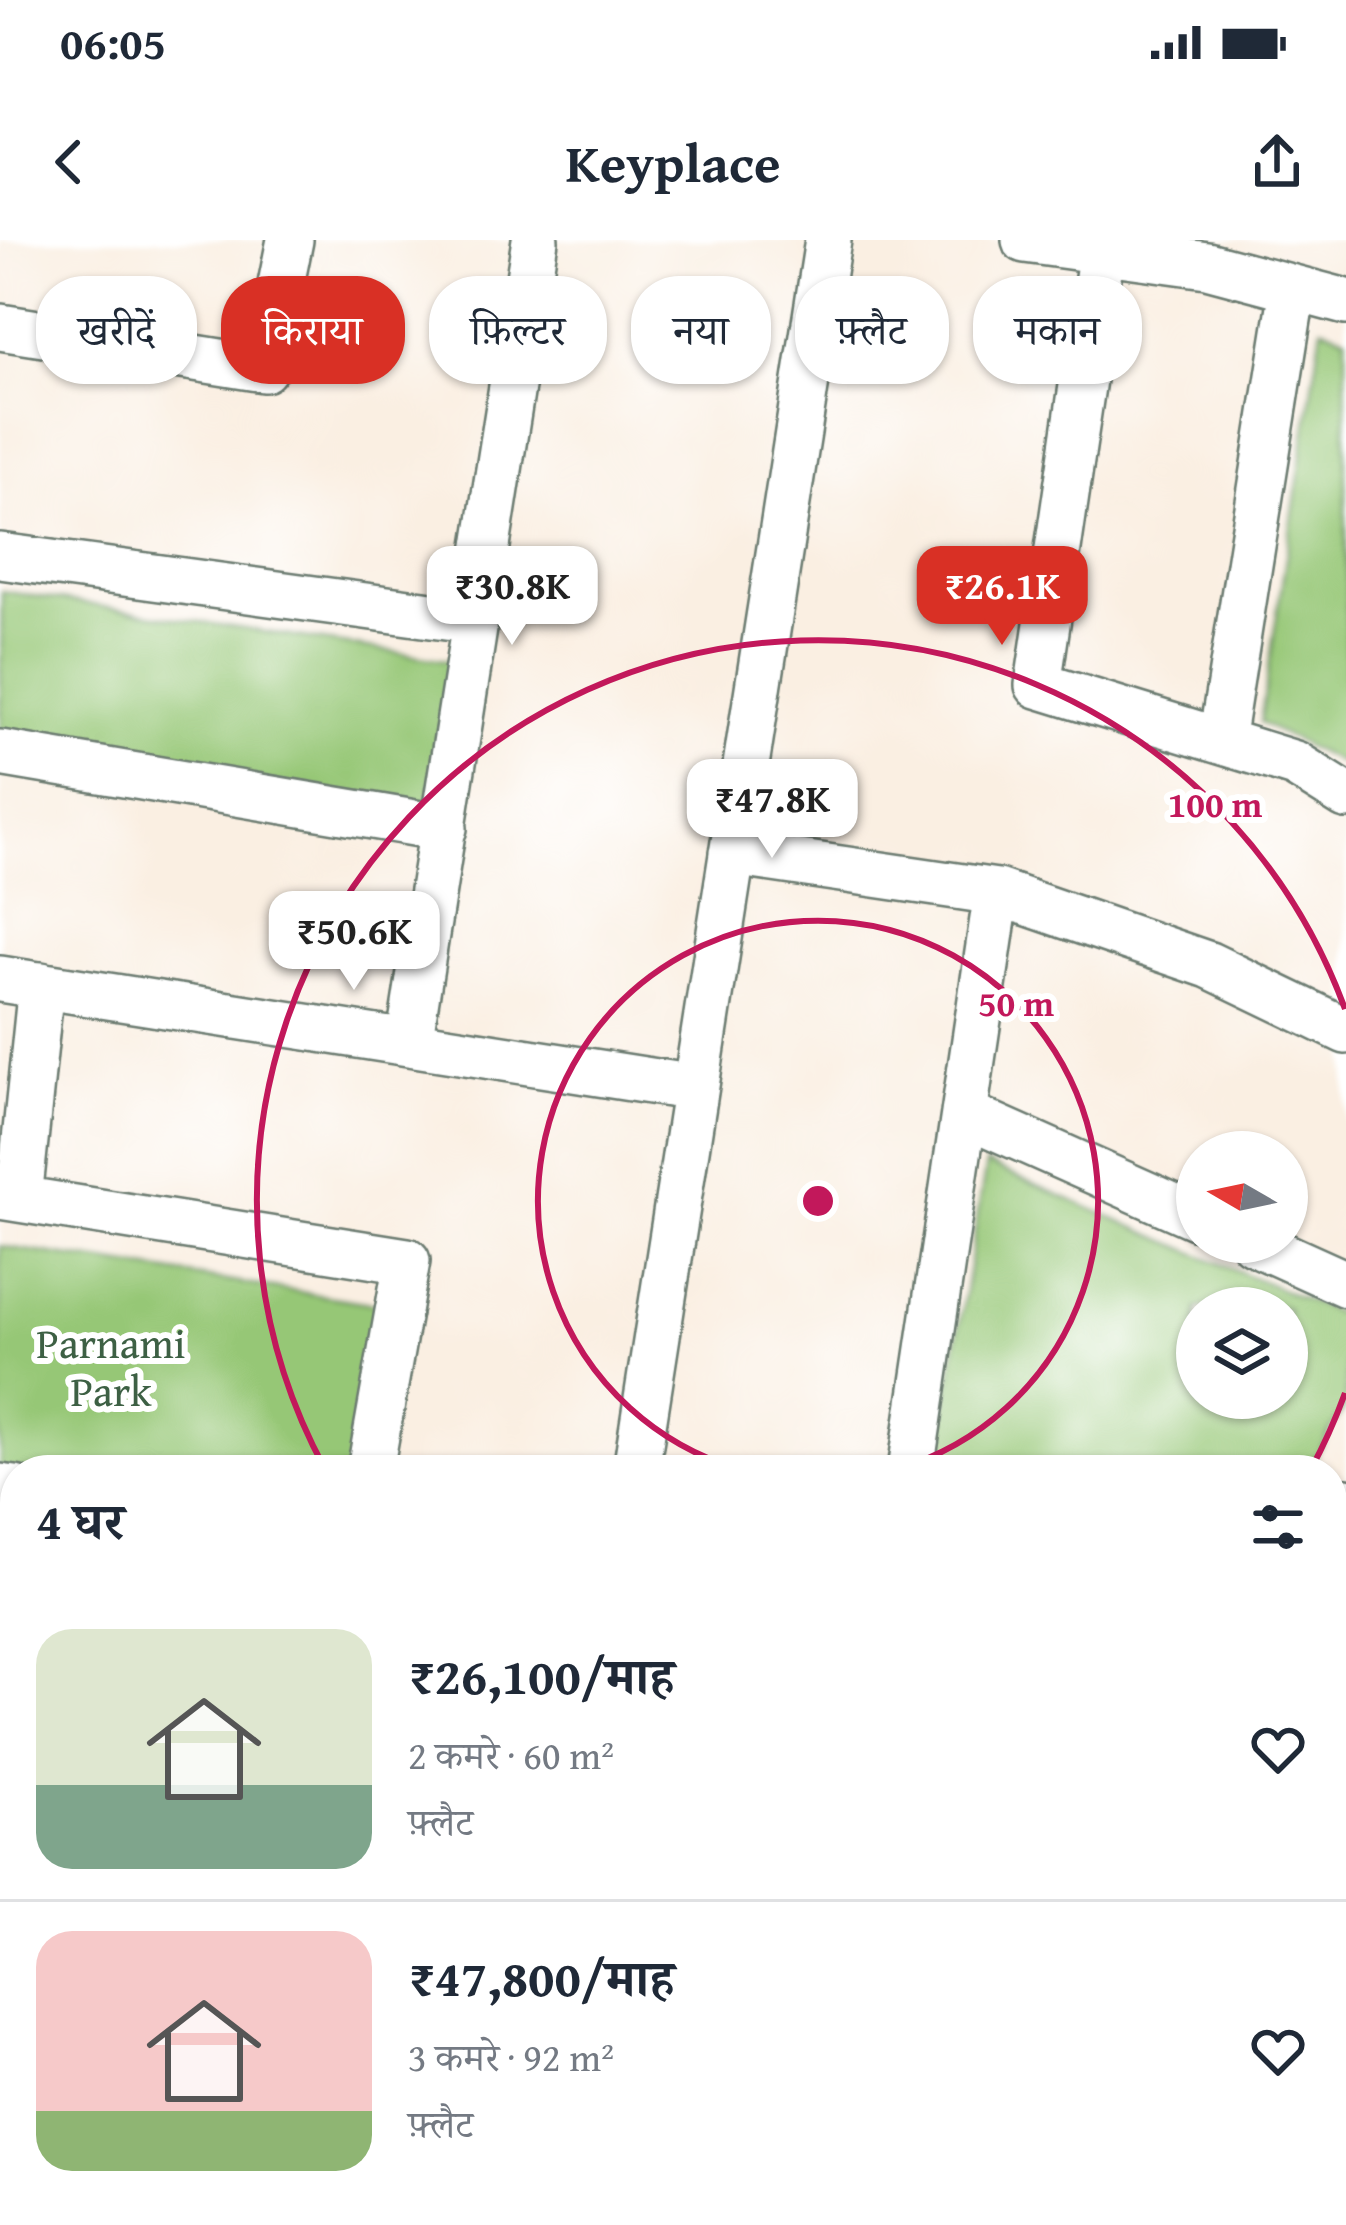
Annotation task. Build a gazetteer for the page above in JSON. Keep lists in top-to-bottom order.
{
  "parks": ["Parnami Park"],
  "north": "left",
  "page": {
    "status": "06:05",
    "header": "Keyplace",
    "chip": [
      "खरीदें",
      "किराया",
      "फ़िल्टर",
      "नया",
      "फ़्लैट",
      "मकान"
    ],
    "price": [
      "₹30.8K",
      "₹26.1K",
      "₹47.8K",
      "₹50.6K"
    ],
    "heading": "4 घर",
    "list": [
      {
        "name": "₹26,100/माह",
        "note": "2 कमरे · 60 m² · फ़्लैट"
      },
      {
        "name": "₹47,800/माह",
        "note": "3 कमरे · 92 m² · फ़्लैट"
      }
    ]
  },
  "rings": ["100 m", "50 m"]
}
